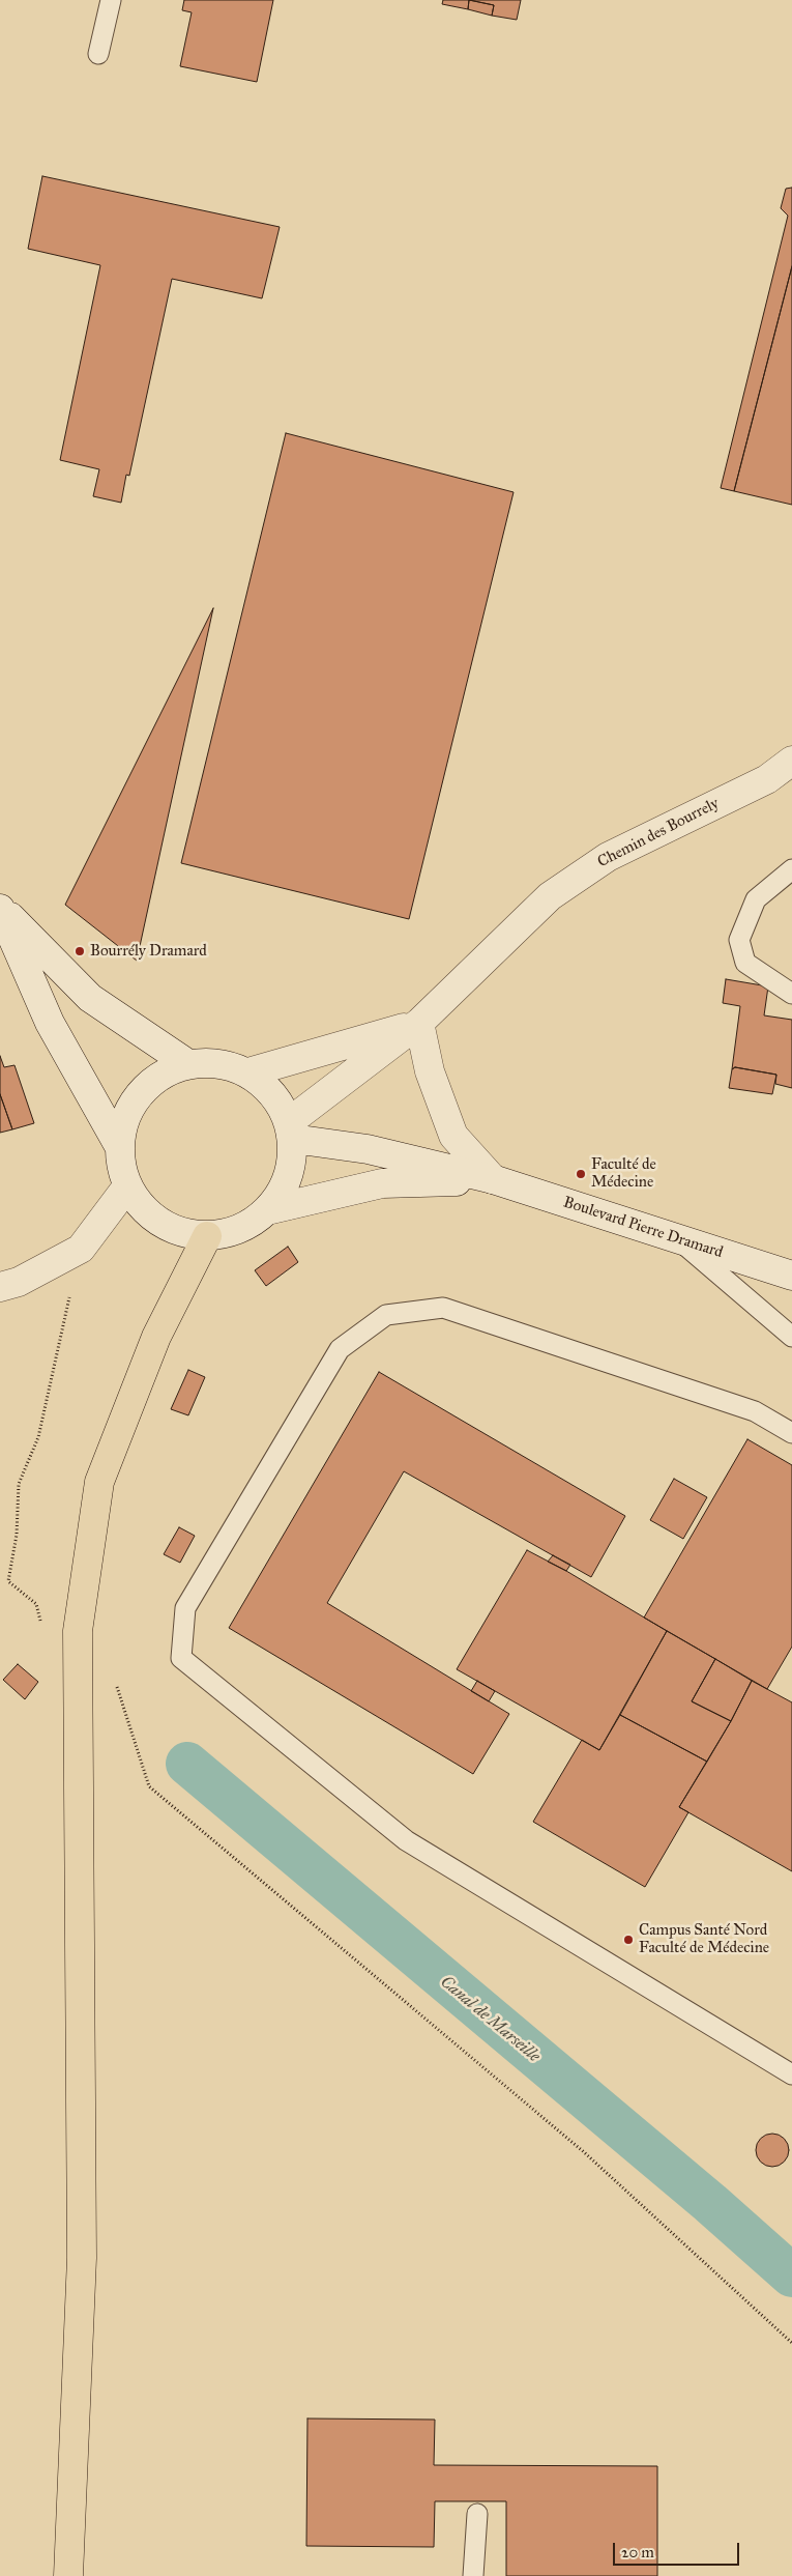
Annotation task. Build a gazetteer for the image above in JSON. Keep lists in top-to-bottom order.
{
  "streets": {
    "street": ["Chemin des Bourrely", "Boulevard Pierre Dramard"]
  },
  "crossings": [
    ["Chemin des Bourrely", "Boulevard Pierre Dramard"]
  ],
  "water": ["Canal de Marseille"],
  "places": ["Bourrély Dramard", "Faculté de Médecine", "Campus Santé Nord Faculté de Médecine"],
  "scale_bar": "20 m"
}
